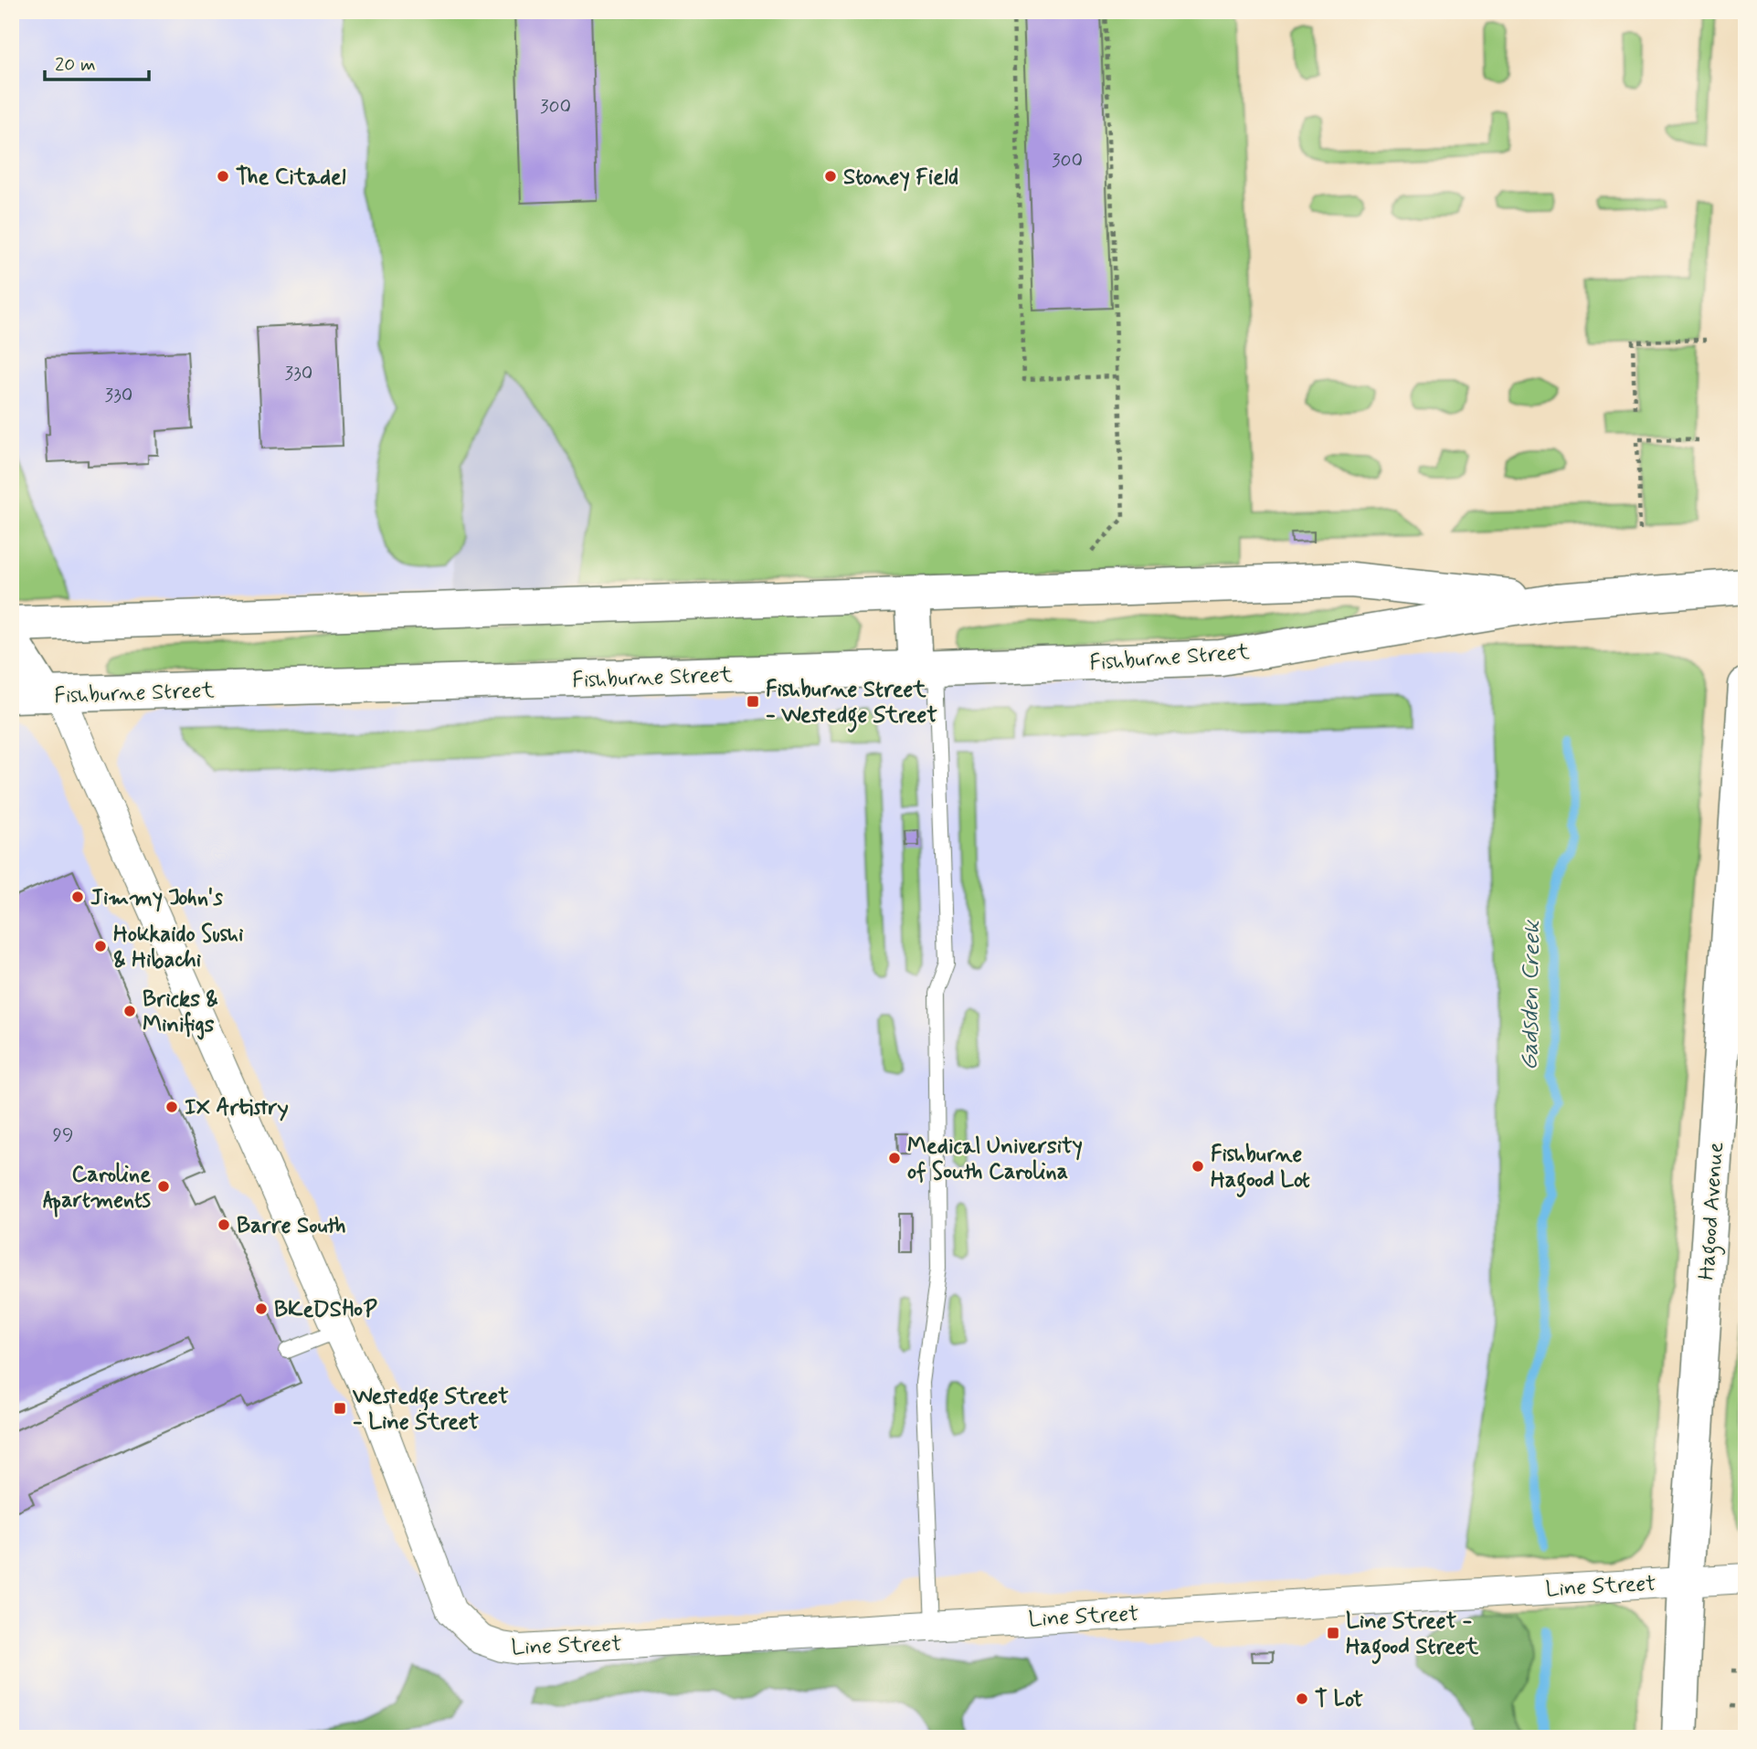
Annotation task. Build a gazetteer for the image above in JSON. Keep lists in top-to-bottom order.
{
  "streets": {
    "main road": ["Fishburne Street", "Hagood Avenue"],
    "street": ["Line Street"]
  },
  "crossings": [
    ["Fishburne Street", "Line Street"],
    ["Hagood Avenue", "Line Street"]
  ],
  "water": ["Gadsden Creek"],
  "places": {
    "other": [
      "The Citadel",
      "Stoney Field",
      "Jimmy John's",
      "Hokkaido Sushi & Hibachi",
      "Bricks & Minifigs",
      "IX Artistry",
      "Medical University of South Carolina",
      "Fishburne Hagood Lot",
      "Caroline Apartments",
      "Barre South",
      "BKeDSHoP",
      "T Lot"
    ],
    "transit": ["Fishburne Street - Westedge Street", "Westedge Street - Line Street", "Line Street - Hagood Street"]
  },
  "house_numbers": [
    "300",
    "300",
    "330",
    "330",
    "99"
  ],
  "scale_bar": "20 m"
}
